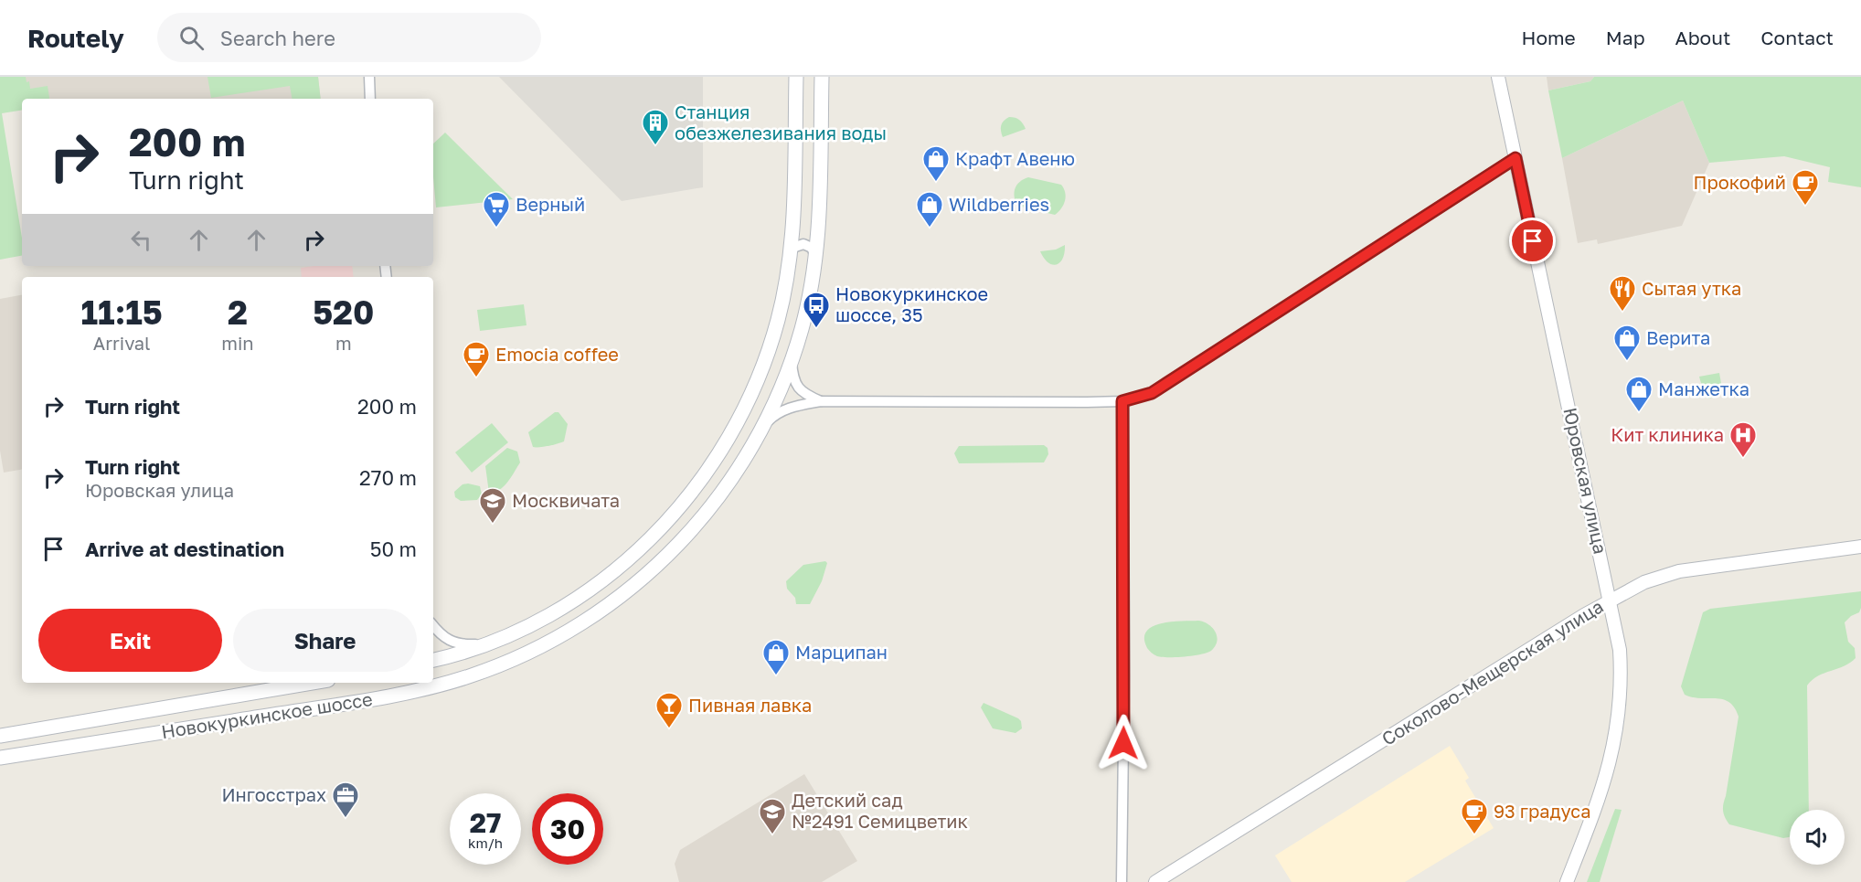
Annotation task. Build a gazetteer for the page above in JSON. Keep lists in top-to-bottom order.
{
  "streets": {
    "main road": ["Новокуркинское шоссе"],
    "street": ["Юровская улица", "Соколово-Мещерская улица"]
  },
  "crossings": [
    ["Юровская улица", "Соколово-Мещерская улица"]
  ],
  "places": {
    "building": ["Станция обезжелезивания воды"],
    "shop": [
      "Крафт Авеню",
      "Wildberries",
      "Верита",
      "Манжетка",
      "Марципан"
    ],
    "cafe": ["Прокофий", "Emocia coffee", "93 градуса"],
    "supermarket": ["Верный"],
    "restaurant": ["Сытая утка"],
    "bus stop": ["Новокуркинское шоссе, 35"],
    "hospital": ["Кит клиника"],
    "school or university": ["Москвичата", "Детский сад №2491 Семицветик"],
    "bar": ["Пивная лавка"],
    "office": ["Ингосстрах"]
  },
  "page": {
    "header": "Routely",
    "search": "Search here",
    "nav": [
      "Home",
      "Map",
      "About",
      "Contact"
    ],
    "turn": ["200 m", "Turn right"],
    "eta": [
      "11:15",
      "Arrival",
      "2",
      "min",
      "520",
      "m"
    ],
    "list": [
      {
        "name": "Turn right",
        "value": "200 m"
      },
      {
        "name": "Turn right",
        "note": "Юровская улица",
        "value": "270 m"
      },
      {
        "name": "Arrive at destination",
        "value": "50 m"
      }
    ],
    "buttons": ["Exit", "Share"],
    "speed": "27 km/h",
    "limit": "30"
  }
}
